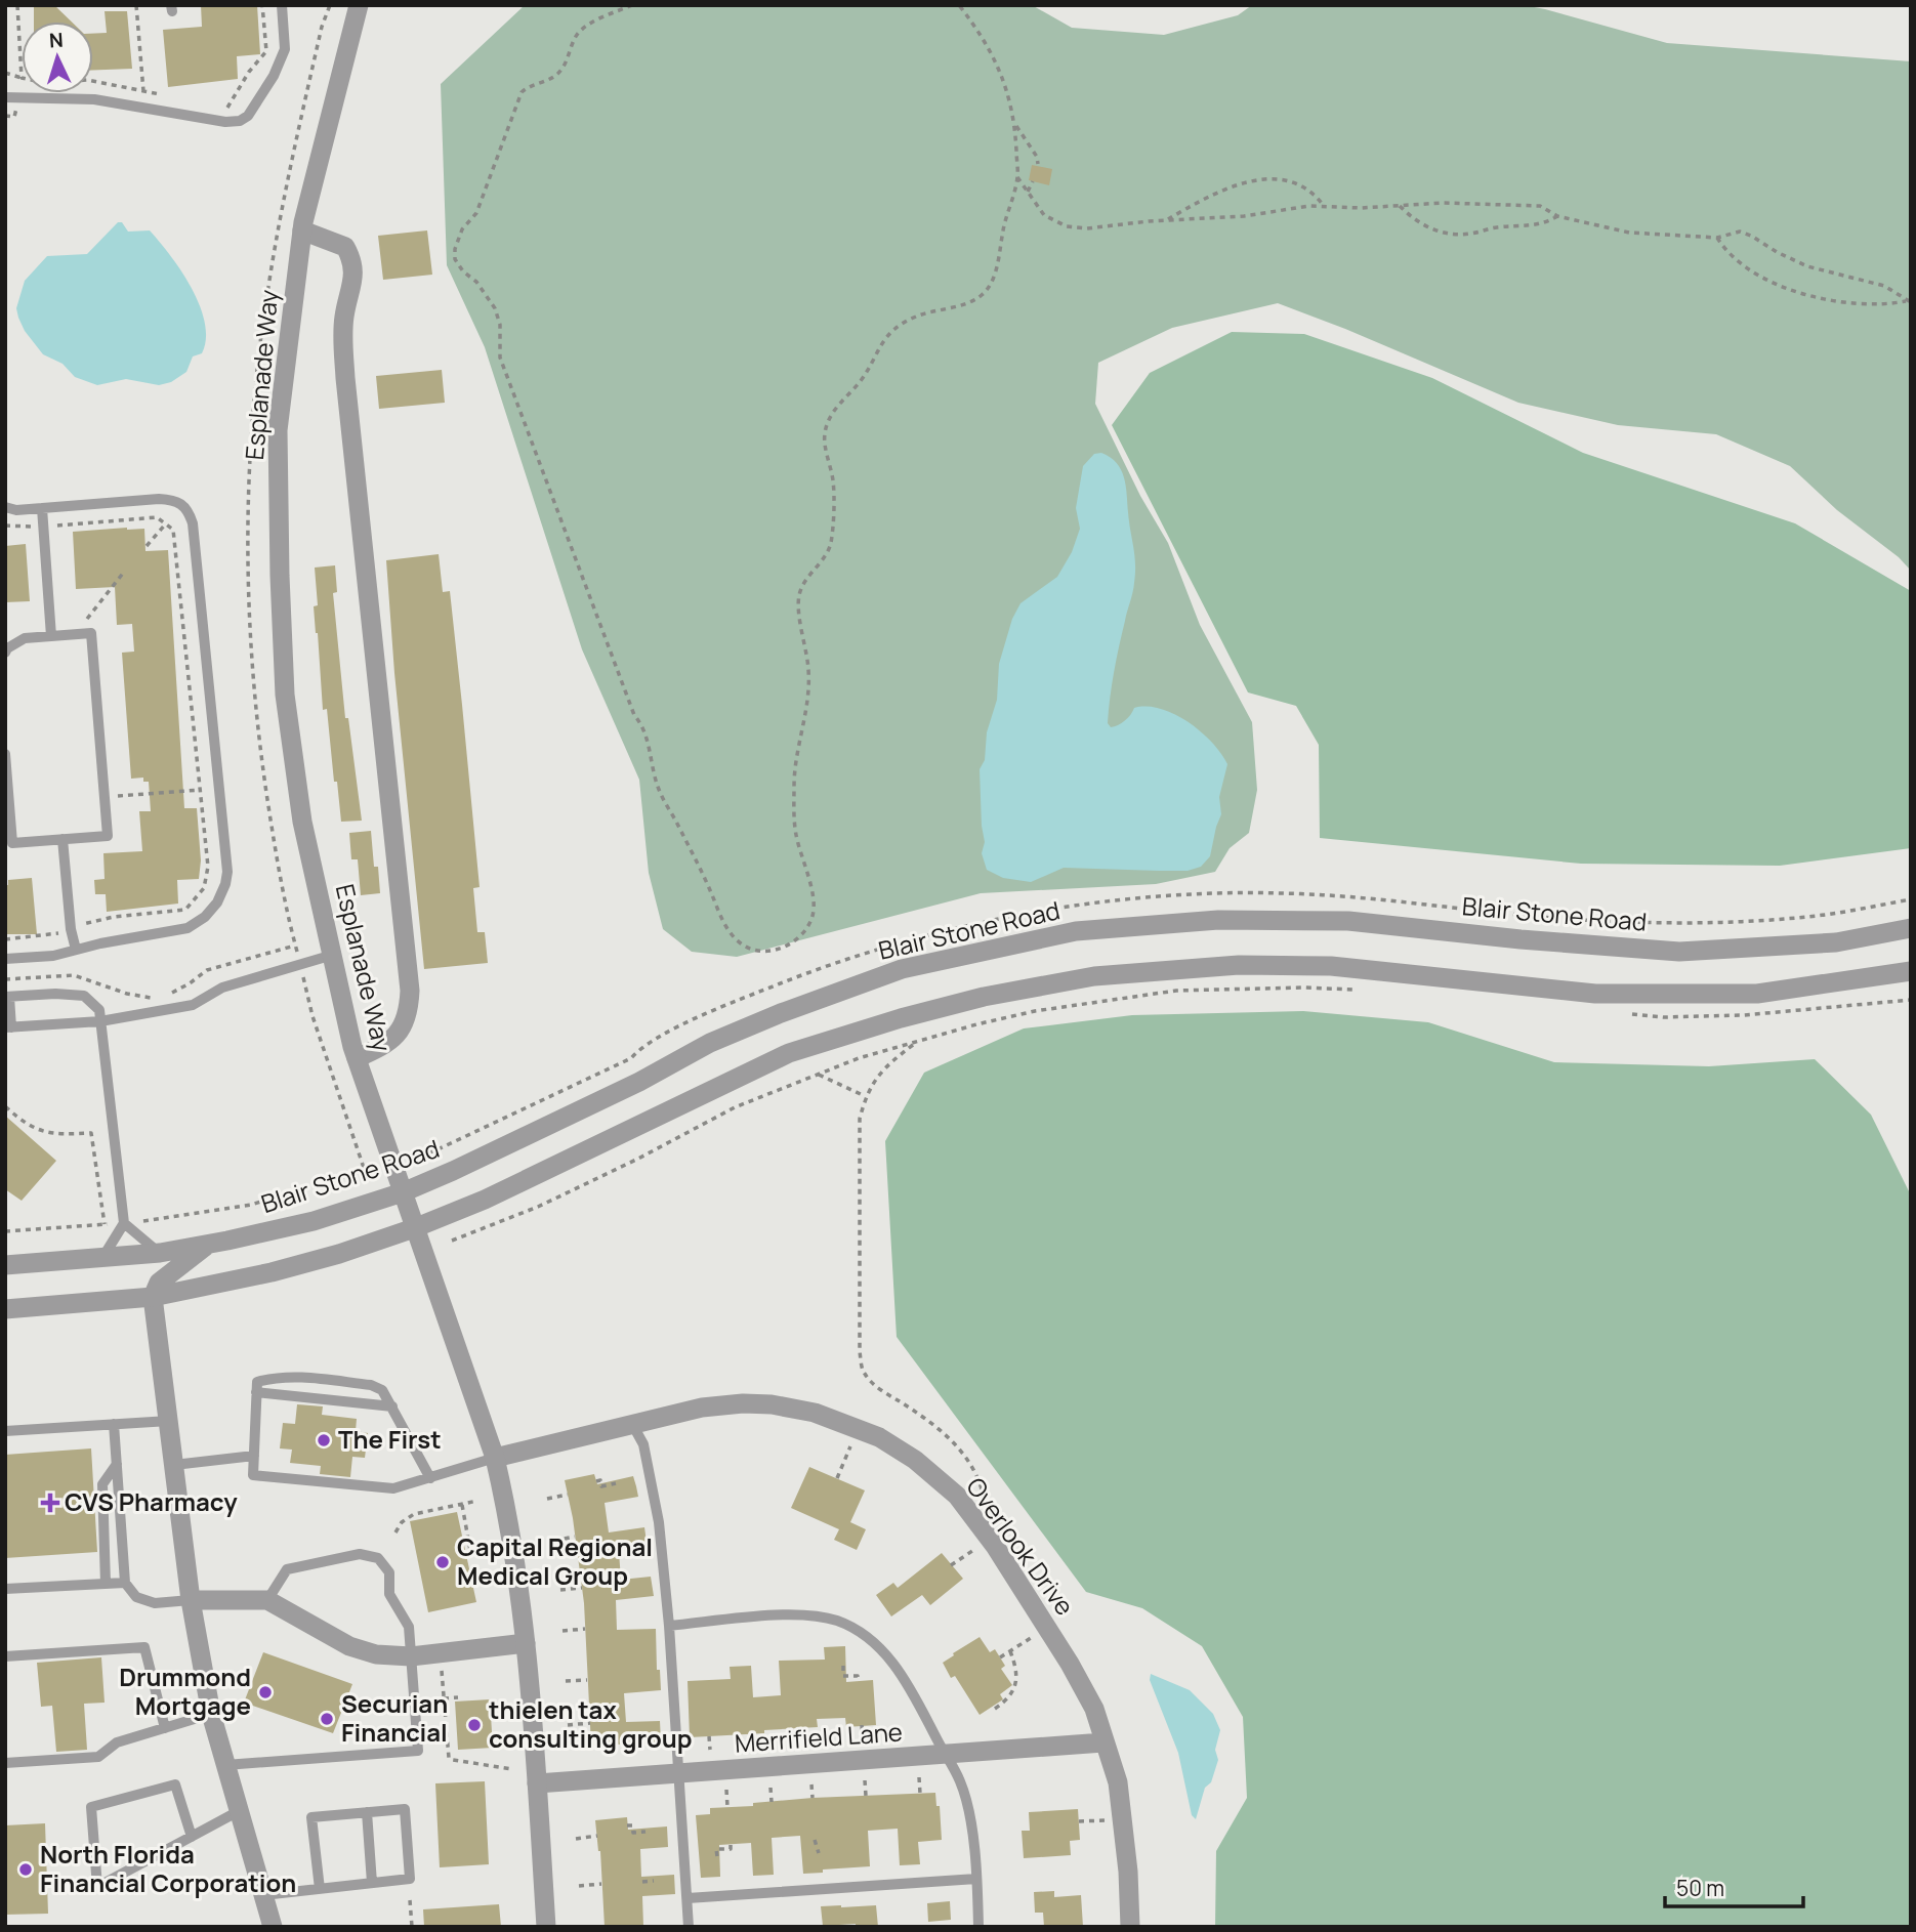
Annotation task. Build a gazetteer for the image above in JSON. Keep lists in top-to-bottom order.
{
  "streets": {
    "street": [
      "Esplanade Way",
      "Blair Stone Road",
      "Overlook Drive",
      "Merrifield Lane"
    ]
  },
  "crossings": [
    ["Esplanade Way", "Blair Stone Road"],
    ["Esplanade Way", "Overlook Drive"],
    ["Esplanade Way", "Merrifield Lane"],
    ["Overlook Drive", "Merrifield Lane"]
  ],
  "places": {
    "other": [
      "The First",
      "Capital Regional Medical Group",
      "Drummond Mortgage",
      "Securian Financial",
      "thielen tax consulting group",
      "North Florida Financial Corporation"
    ],
    "health": ["CVS Pharmacy"]
  },
  "scale_bar": "50 m",
  "north": "top"
}
